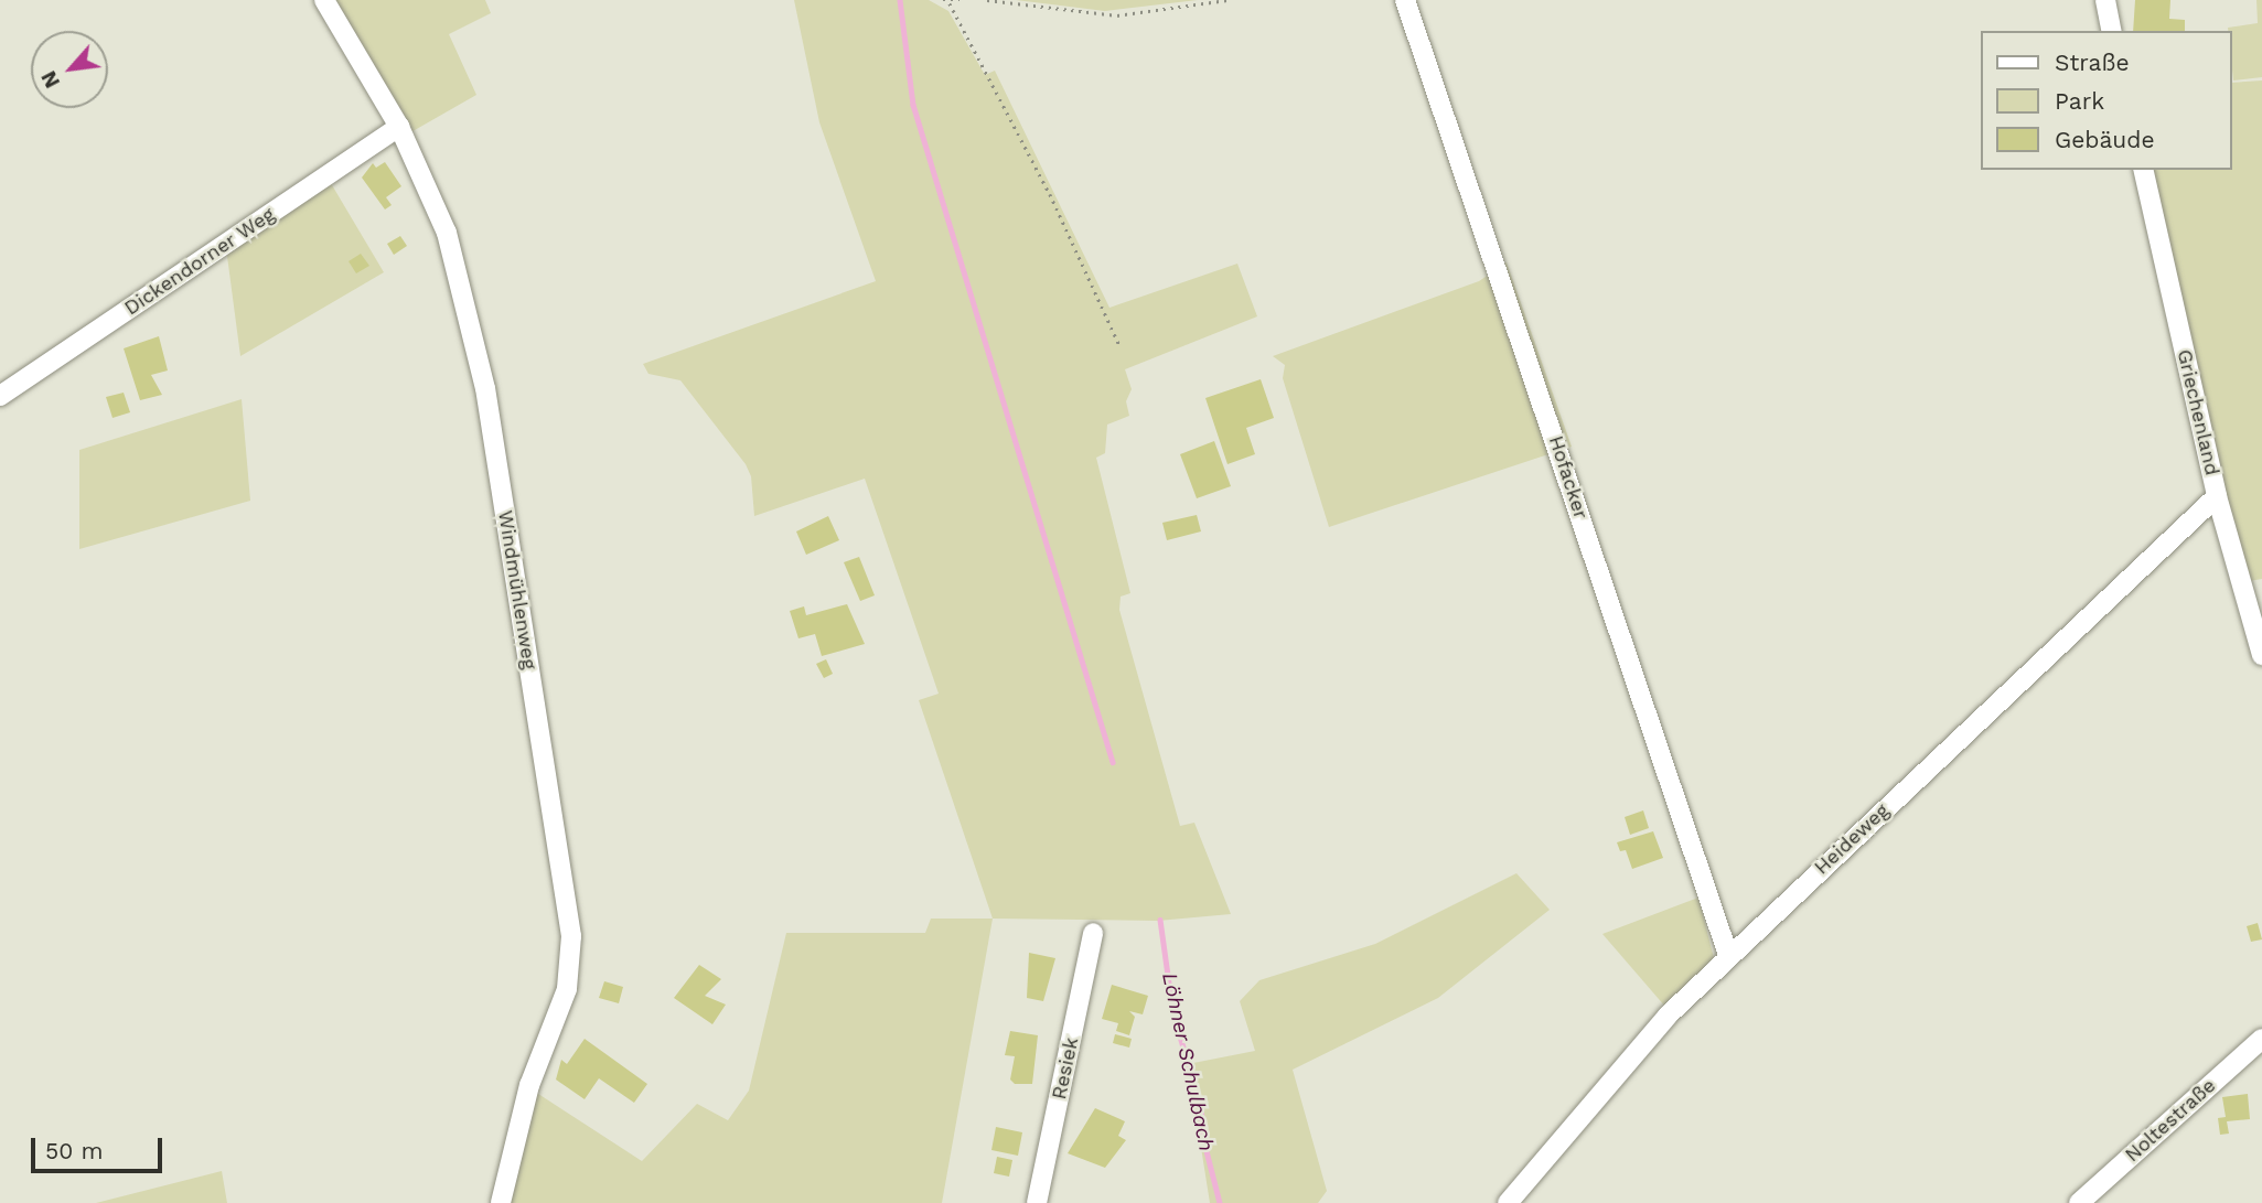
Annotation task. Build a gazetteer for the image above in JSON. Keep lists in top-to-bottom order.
{
  "streets": {
    "street": [
      "Dickendorner Weg",
      "Griechenland",
      "Hofacker",
      "Windmühlenweg",
      "Heideweg",
      "Resiek",
      "Noltestraße"
    ]
  },
  "crossings": [
    ["Dickendorner Weg", "Windmühlenweg"],
    ["Griechenland", "Heideweg"],
    ["Hofacker", "Heideweg"]
  ],
  "water": ["Löhner Schulbach"],
  "legend": ["Straße", "Park", "Gebäude"],
  "scale_bar": "50 m",
  "north": "bottom left"
}
